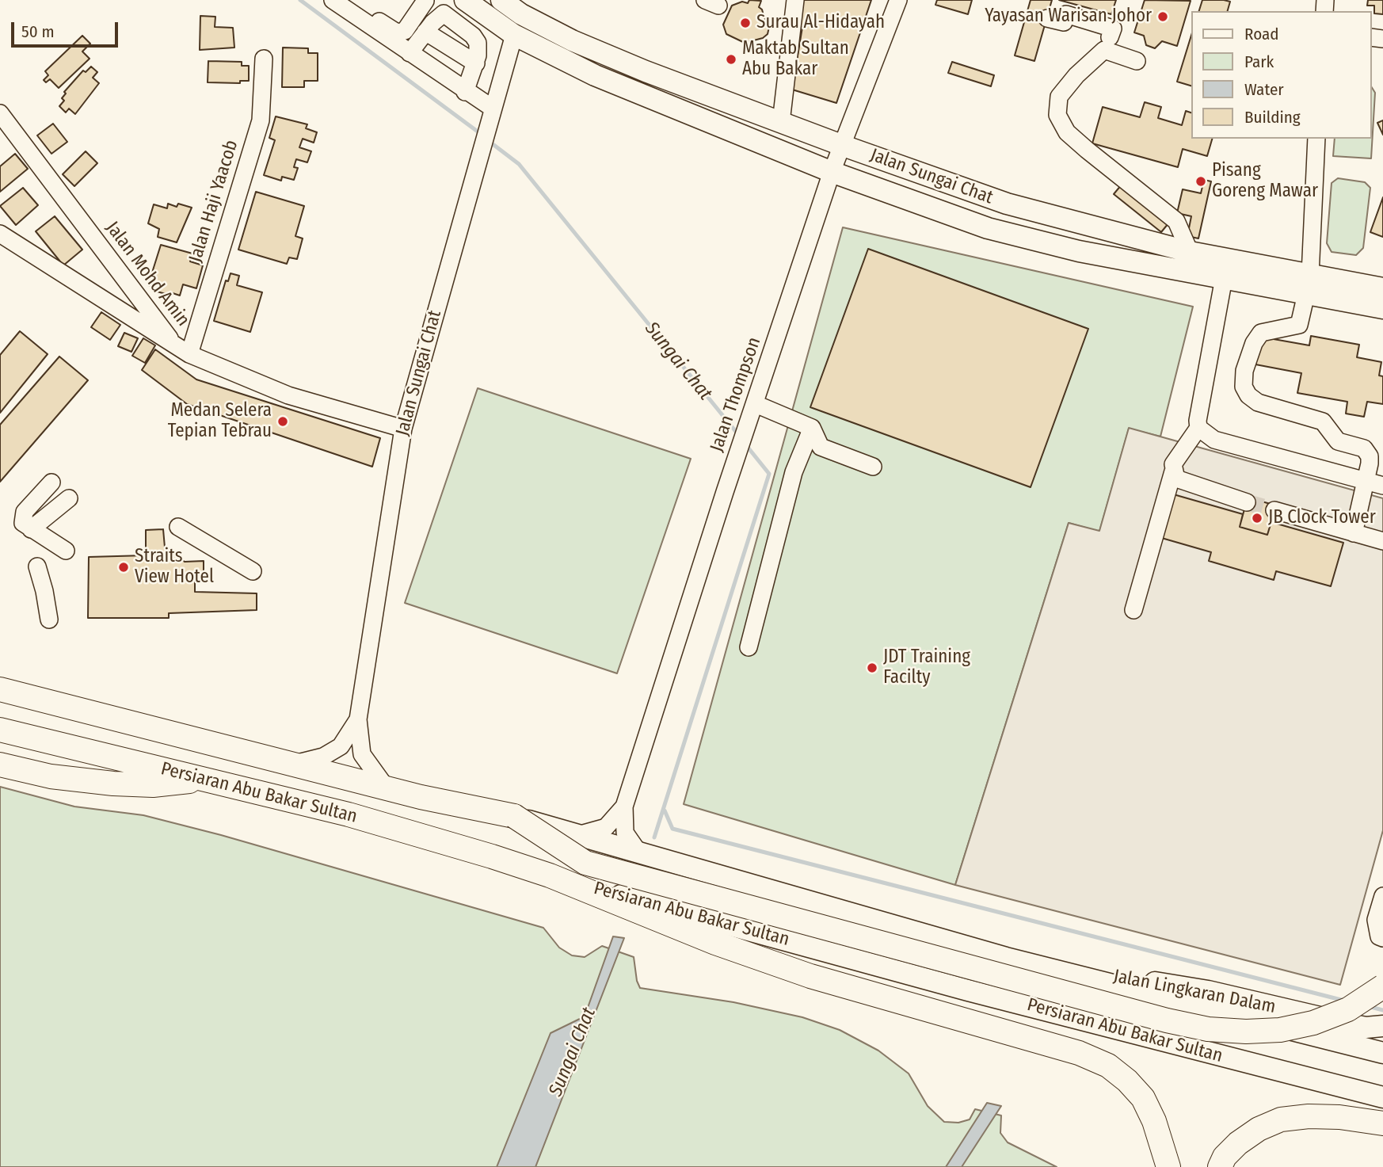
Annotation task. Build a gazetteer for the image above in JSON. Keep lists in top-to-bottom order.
{
  "streets": {
    "highway": ["Persiaran Abu Bakar Sultan"],
    "main road": ["Jalan Sungai Chat", "Jalan Lingkaran Dalam"],
    "street": ["Jalan Haji Yaacob", "Jalan Mohd Amin", "Jalan Thompson"]
  },
  "crossings": [
    ["Jalan Sungai Chat", "Jalan Mohd Amin"],
    ["Jalan Sungai Chat", "Jalan Thompson"],
    ["Jalan Sungai Chat", "Persiaran Abu Bakar Sultan"],
    ["Jalan Haji Yaacob", "Jalan Mohd Amin"],
    ["Jalan Thompson", "Persiaran Abu Bakar Sultan"],
    ["Persiaran Abu Bakar Sultan", "Jalan Lingkaran Dalam"]
  ],
  "water": ["Sungai Chat"],
  "places": [
    "Yayasan Warisan Johor",
    "Surau Al-Hidayah",
    "Maktab Sultan Abu Bakar",
    "Pisang Goreng Mawar",
    "Medan Selera Tepian Tebrau",
    "JB Clock Tower",
    "Straits View Hotel",
    "JDT Training Facilty"
  ],
  "legend": [
    "Road",
    "Park",
    "Water",
    "Building"
  ],
  "scale_bar": "50 m"
}
